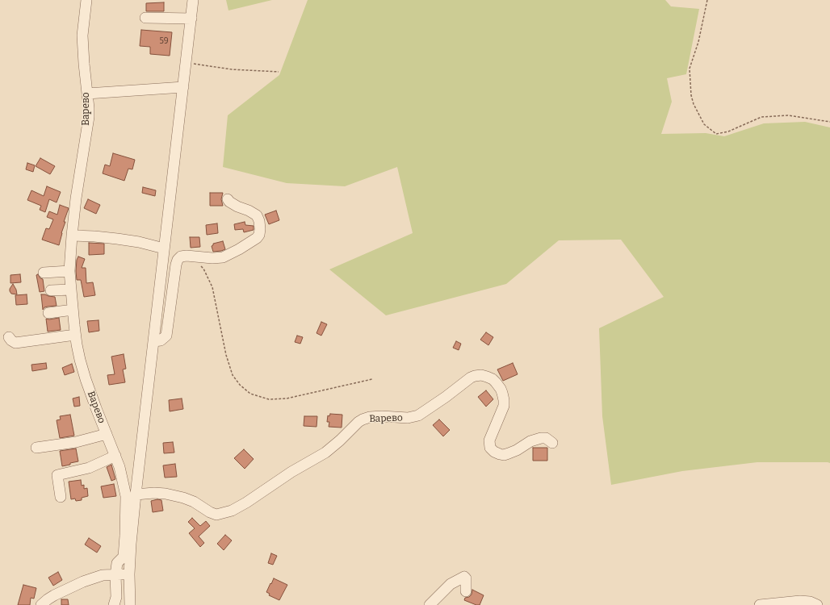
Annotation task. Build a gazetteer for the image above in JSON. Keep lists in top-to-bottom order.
{
  "streets": {
    "street": ["Варево"]
  },
  "house_numbers": ["59"]
}
